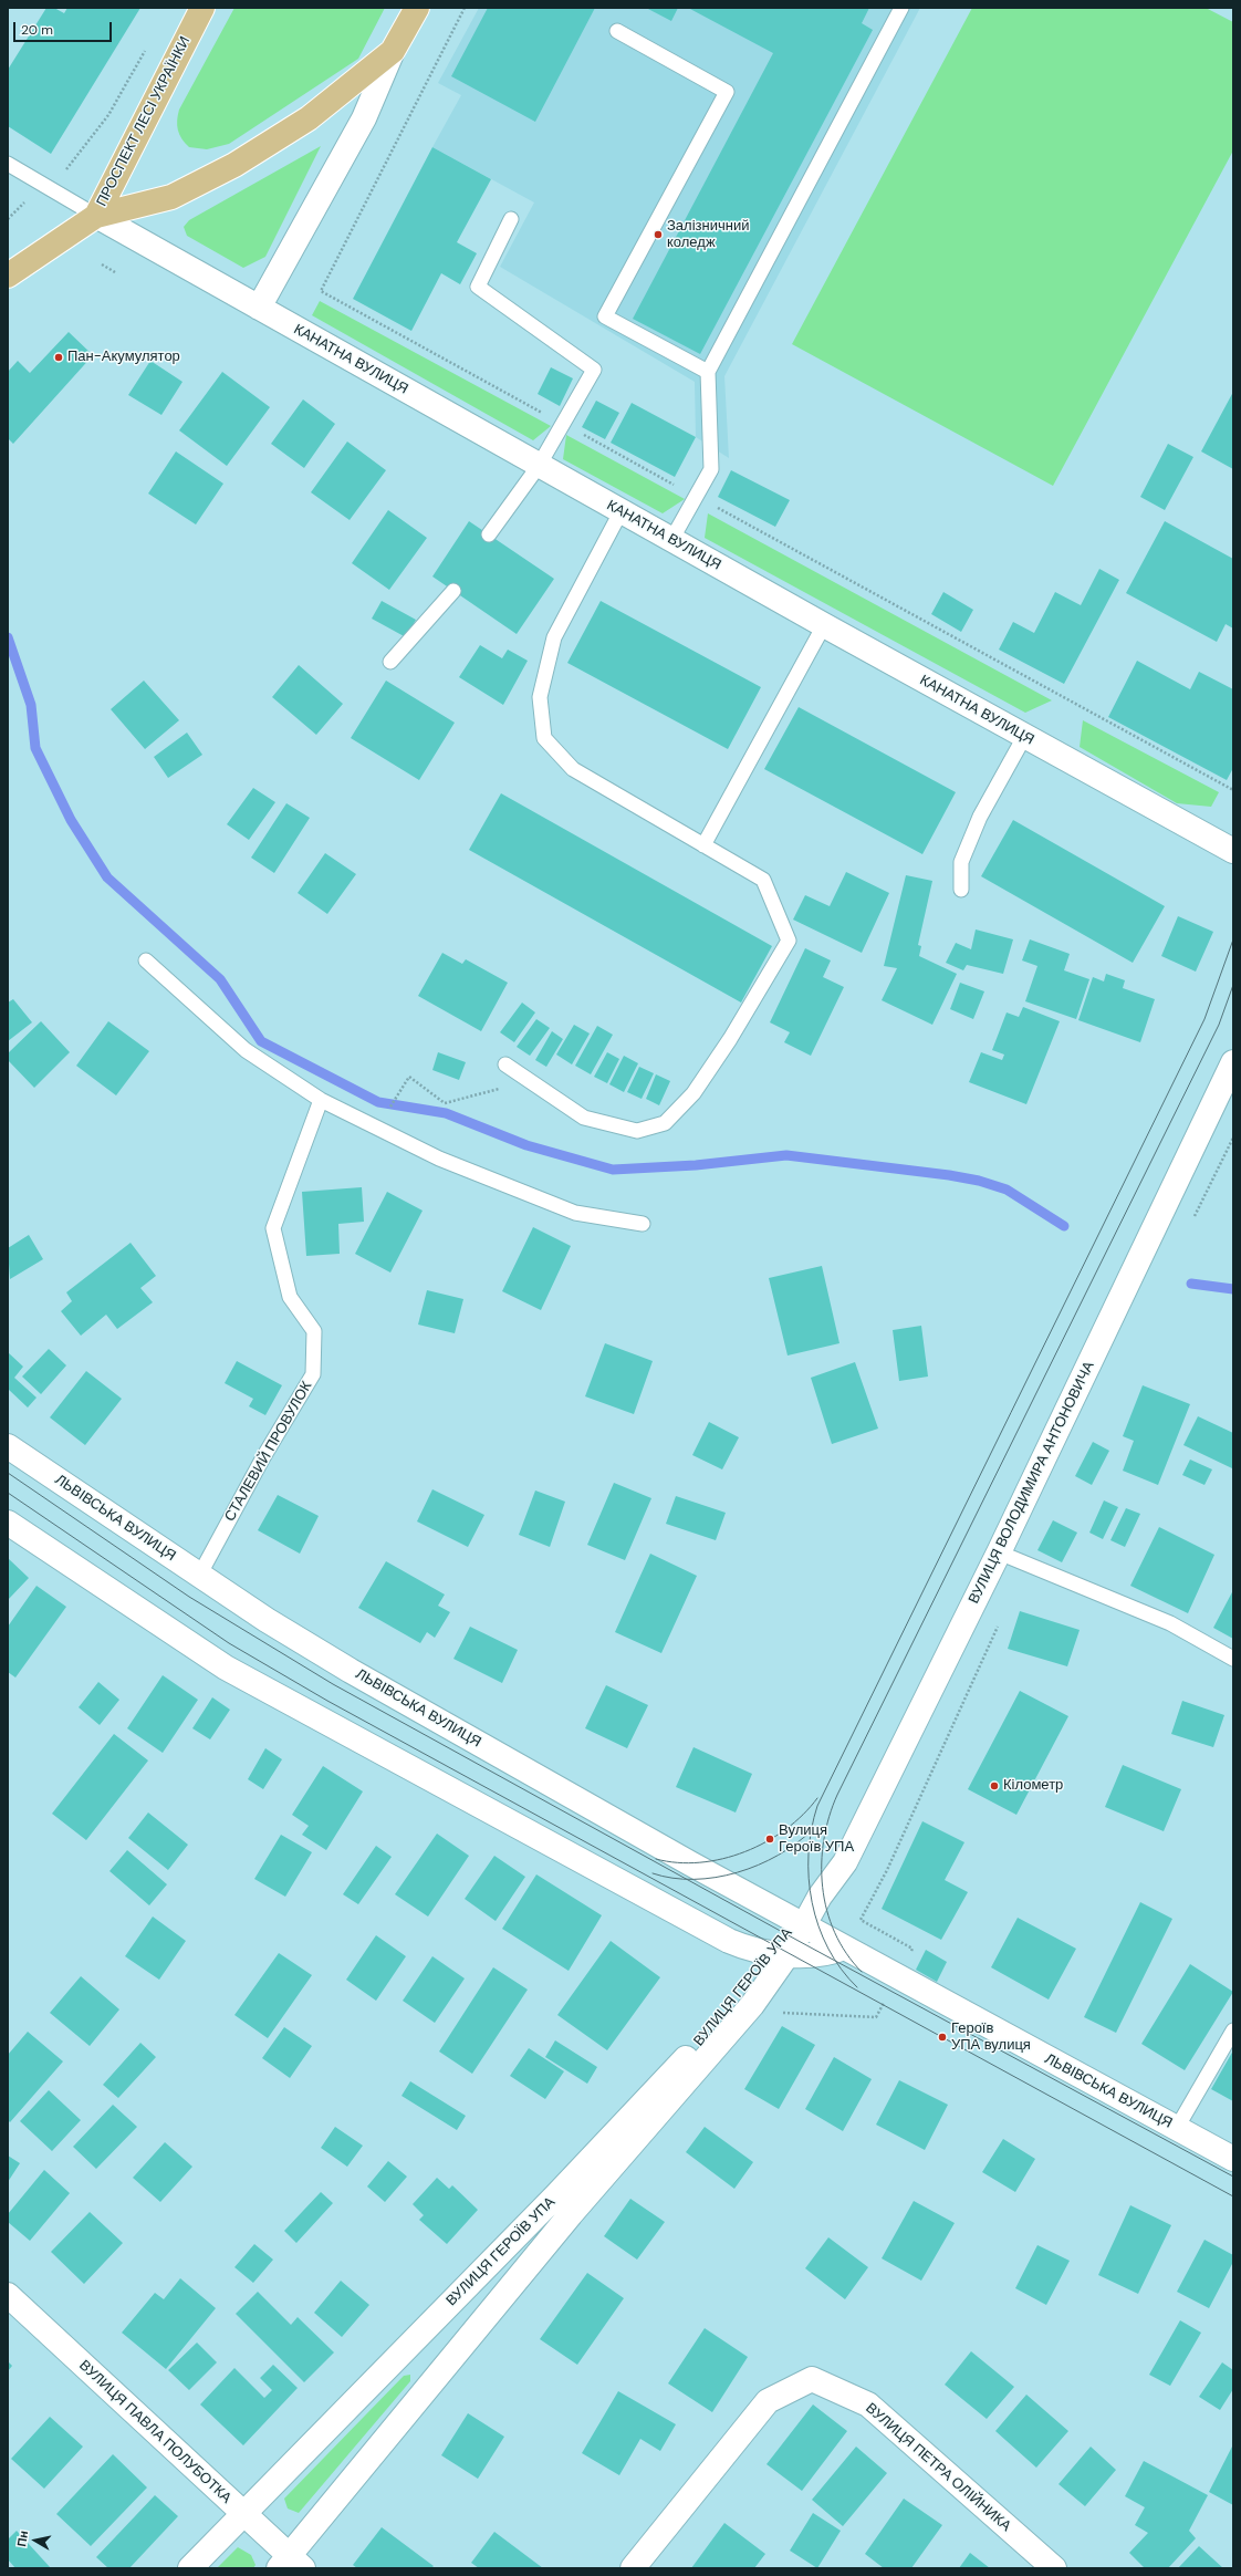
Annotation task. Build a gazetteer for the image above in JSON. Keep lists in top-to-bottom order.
{
  "streets": {
    "main road": ["ПРОСПЕКТ ЛЕСІ УКРАЇНКИ"],
    "street": [
      "КАНАТНА ВУЛИЦЯ",
      "ВУЛИЦЯ ВОЛОДИМИРА АНТОНОВИЧА",
      "ЛЬВІВСЬКА ВУЛИЦЯ",
      "ВУЛИЦЯ ГЕРОЇВ УПА",
      "ВУЛИЦЯ ПАВЛА ПОЛУБОТКА",
      "ВУЛИЦЯ ПЕТРА ОЛІЙНИКА"
    ],
    "lane": ["СТАЛЕВИЙ ПРОВУЛОК"]
  },
  "crossings": [
    ["ПРОСПЕКТ ЛЕСІ УКРАЇНКИ", "КАНАТНА ВУЛИЦЯ"],
    ["СТАЛЕВИЙ ПРОВУЛОК", "ЛЬВІВСЬКА ВУЛИЦЯ"],
    ["ВУЛИЦЯ ВОЛОДИМИРА АНТОНОВИЧА", "ЛЬВІВСЬКА ВУЛИЦЯ"],
    ["ВУЛИЦЯ ВОЛОДИМИРА АНТОНОВИЧА", "ВУЛИЦЯ ГЕРОЇВ УПА"],
    ["ЛЬВІВСЬКА ВУЛИЦЯ", "ВУЛИЦЯ ГЕРОЇВ УПА"],
    ["ВУЛИЦЯ ГЕРОЇВ УПА", "ВУЛИЦЯ ПАВЛА ПОЛУБОТКА"]
  ],
  "places": [
    "Залізничний коледж",
    "Пан-Акумулятор",
    "Кілометр",
    "Вулиця Героїв УПА",
    "Героїв УПА вулиця"
  ],
  "scale_bar": "20 m",
  "north": "left"
}
